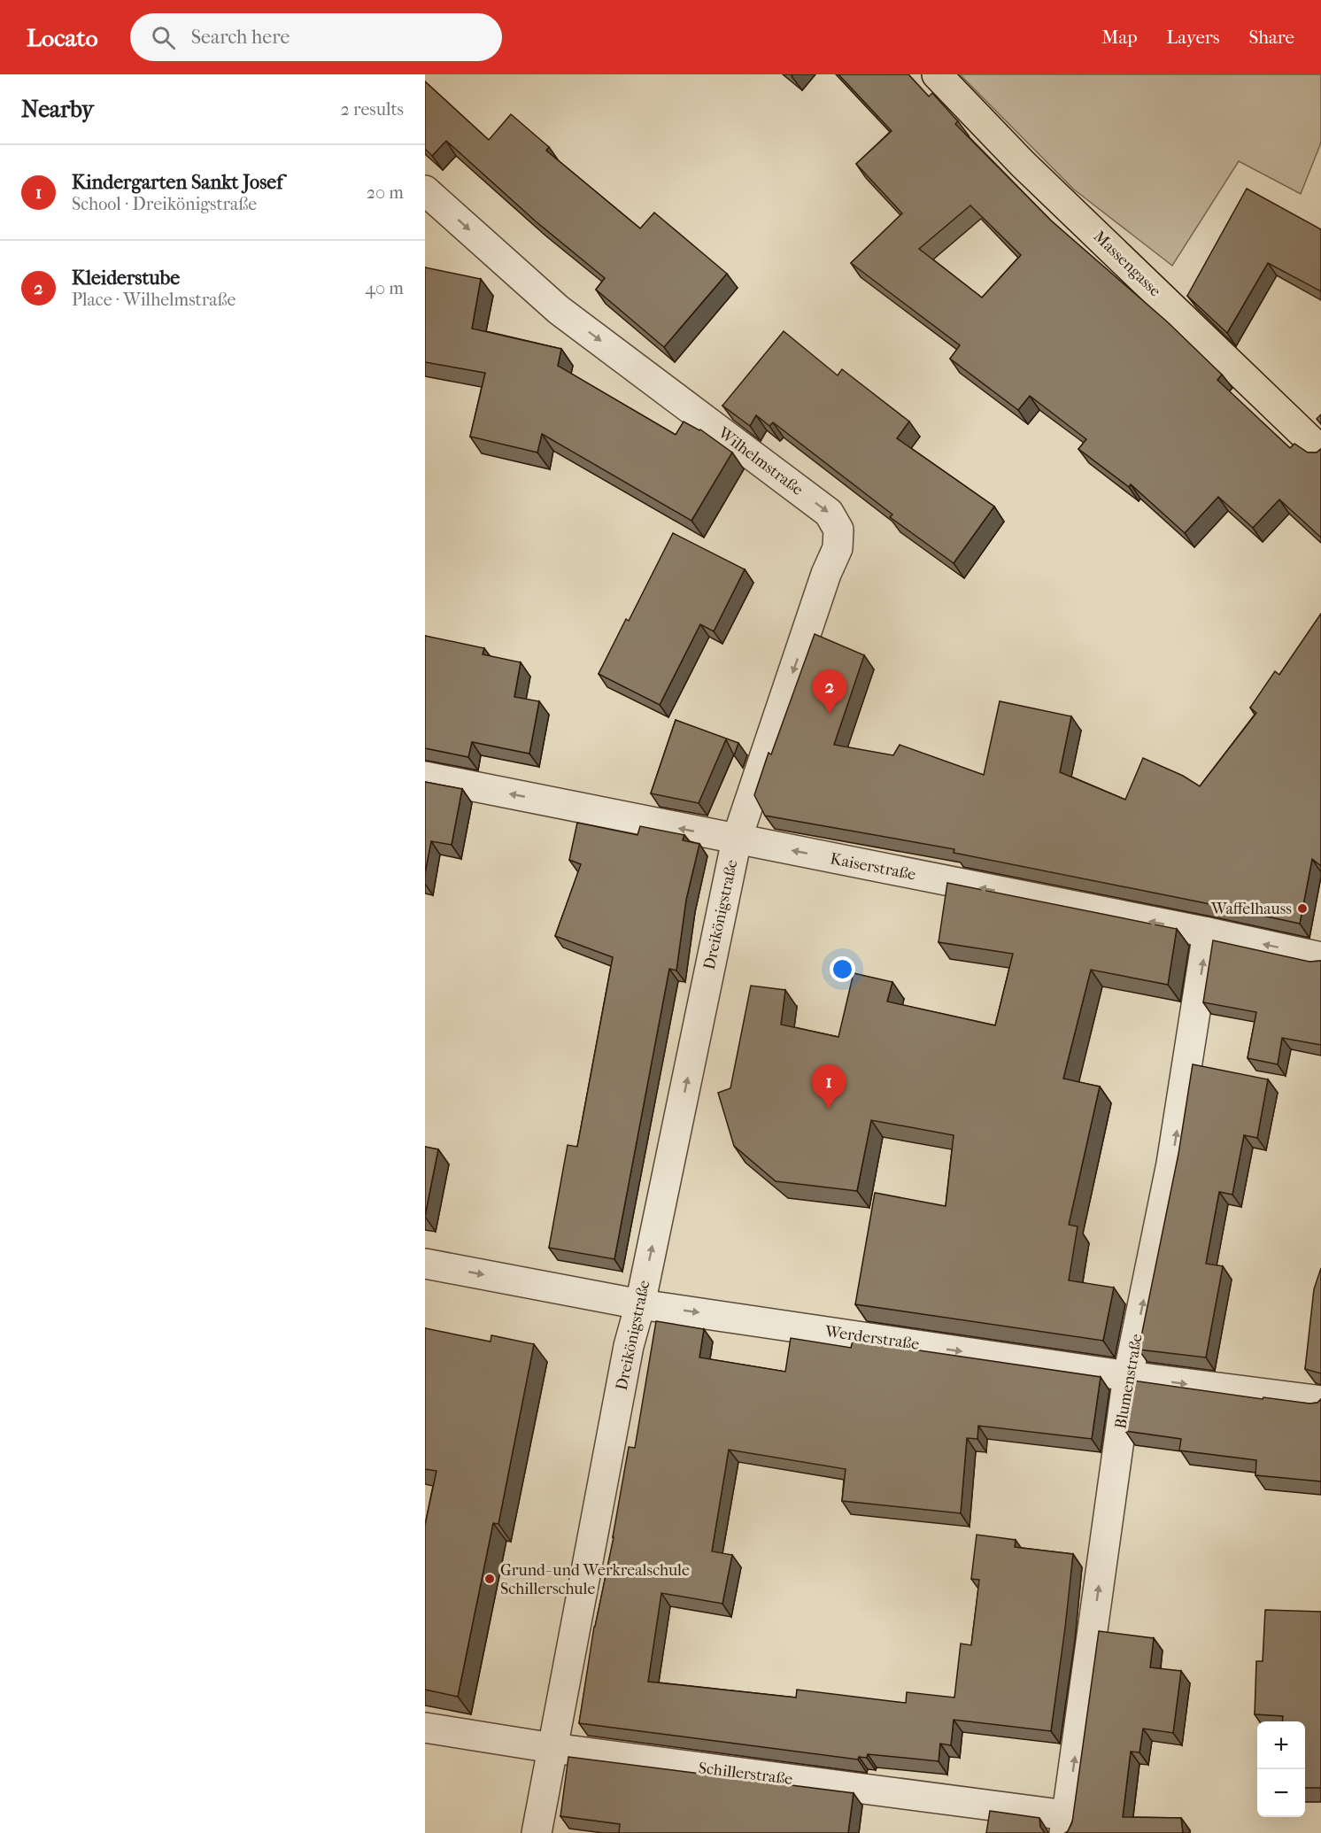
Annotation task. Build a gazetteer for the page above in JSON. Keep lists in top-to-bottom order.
{
  "streets": {
    "main road": ["Massengasse"],
    "street": [
      "Wilhelmstraße",
      "Kaiserstraße",
      "Dreikönigstraße",
      "Werderstraße",
      "Blumenstraße",
      "Schillerstraße"
    ]
  },
  "crossings": [
    ["Wilhelmstraße", "Kaiserstraße"],
    ["Wilhelmstraße", "Dreikönigstraße"],
    ["Kaiserstraße", "Dreikönigstraße"],
    ["Kaiserstraße", "Blumenstraße"],
    ["Dreikönigstraße", "Werderstraße"],
    ["Dreikönigstraße", "Schillerstraße"],
    ["Werderstraße", "Blumenstraße"],
    ["Blumenstraße", "Schillerstraße"]
  ],
  "one_way": [
    "Wilhelmstraße",
    "Kaiserstraße",
    "Dreikönigstraße",
    "Werderstraße",
    "Blumenstraße"
  ],
  "places": ["Waffelhauss", "Grund- und Werkrealschule Schillerschule"],
  "page": {
    "header": "Locato",
    "search": "Search here",
    "nav": ["Map", "Layers", "Share"],
    "heading": ["Nearby", "2 results"],
    "list": [
      {
        "mark": "1",
        "name": "Kindergarten Sankt Josef",
        "note": "School · Dreikönigstraße",
        "value": "20 m"
      },
      {
        "mark": "2",
        "name": "Kleiderstube",
        "note": "Place · Wilhelmstraße",
        "value": "40 m"
      }
    ],
    "pins": ["2", "1"],
    "map_buttons": ["+", "−"]
  }
}
